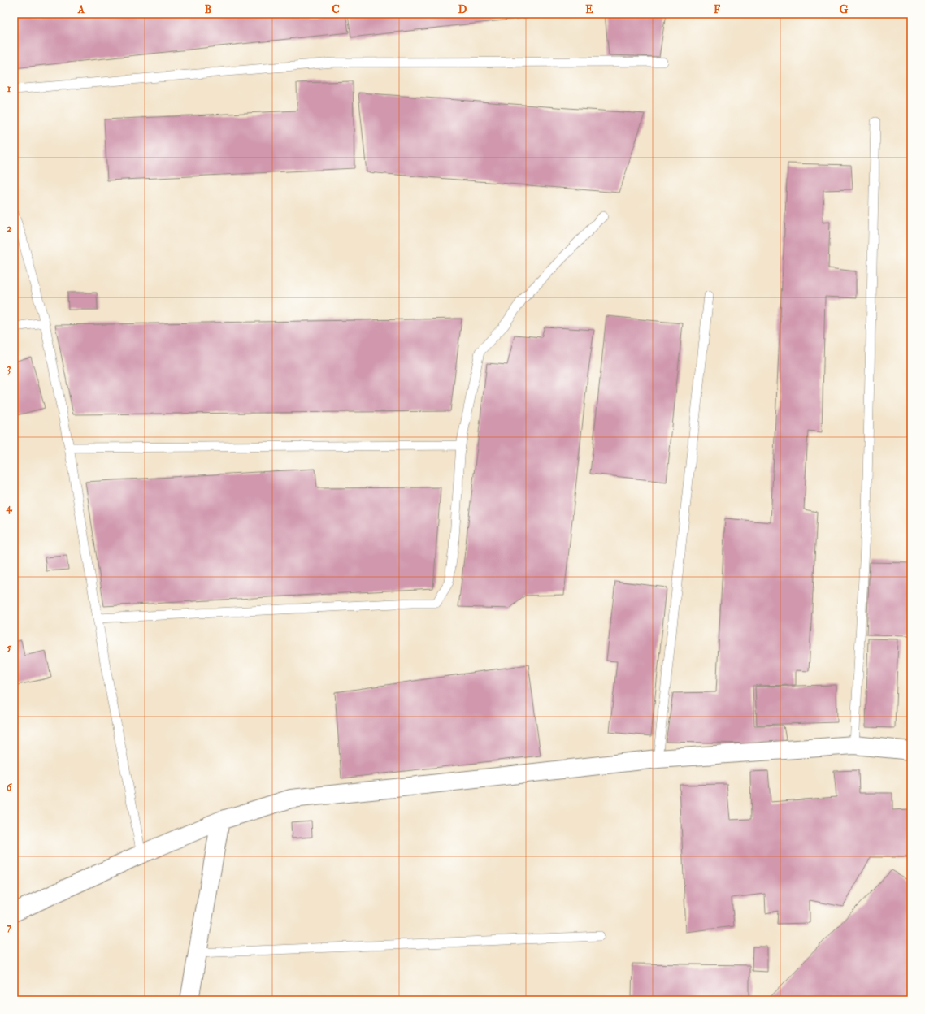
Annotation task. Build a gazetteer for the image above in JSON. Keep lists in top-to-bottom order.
{
  "grid": {
    "columns": [
      "A",
      "B",
      "C",
      "D",
      "E",
      "F",
      "G"
    ],
    "rows": [
      "1",
      "2",
      "3",
      "4",
      "5",
      "6",
      "7"
    ]
  }
}
